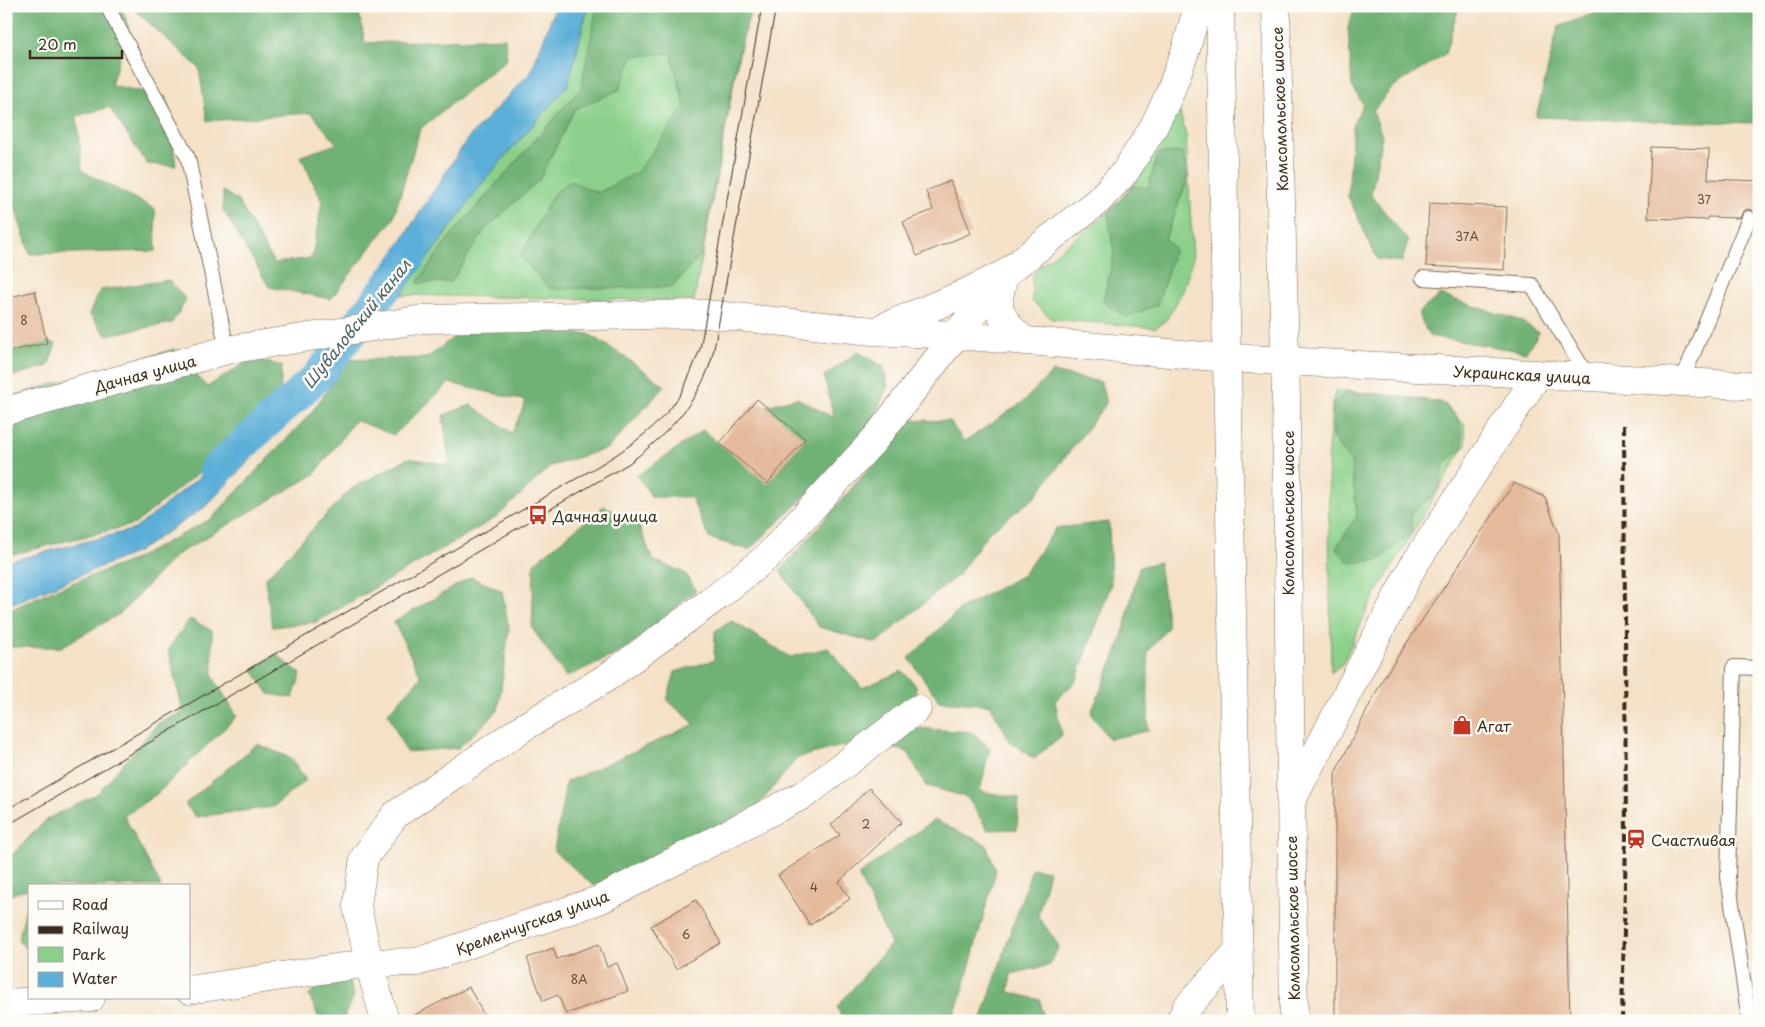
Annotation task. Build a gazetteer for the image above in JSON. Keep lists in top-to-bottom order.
{
  "streets": {
    "street": [
      "Комсомольское шоссе",
      "Дачная улица",
      "Украинская улица",
      "Кременчугская улица"
    ]
  },
  "crossings": [
    ["Комсомольское шоссе", "Украинская улица"],
    ["Дачная улица", "Украинская улица"]
  ],
  "water": ["Шуваловский канал"],
  "places": {
    "bus stop": ["Дачная улица"],
    "shop": ["Агат"],
    "station": ["Счастливая"]
  },
  "house_numbers": [
    "37",
    "37А",
    "8",
    "2",
    "4",
    "6",
    "8А"
  ],
  "legend": [
    "Road",
    "Railway",
    "Park",
    "Water"
  ],
  "scale_bar": "20 m"
}
